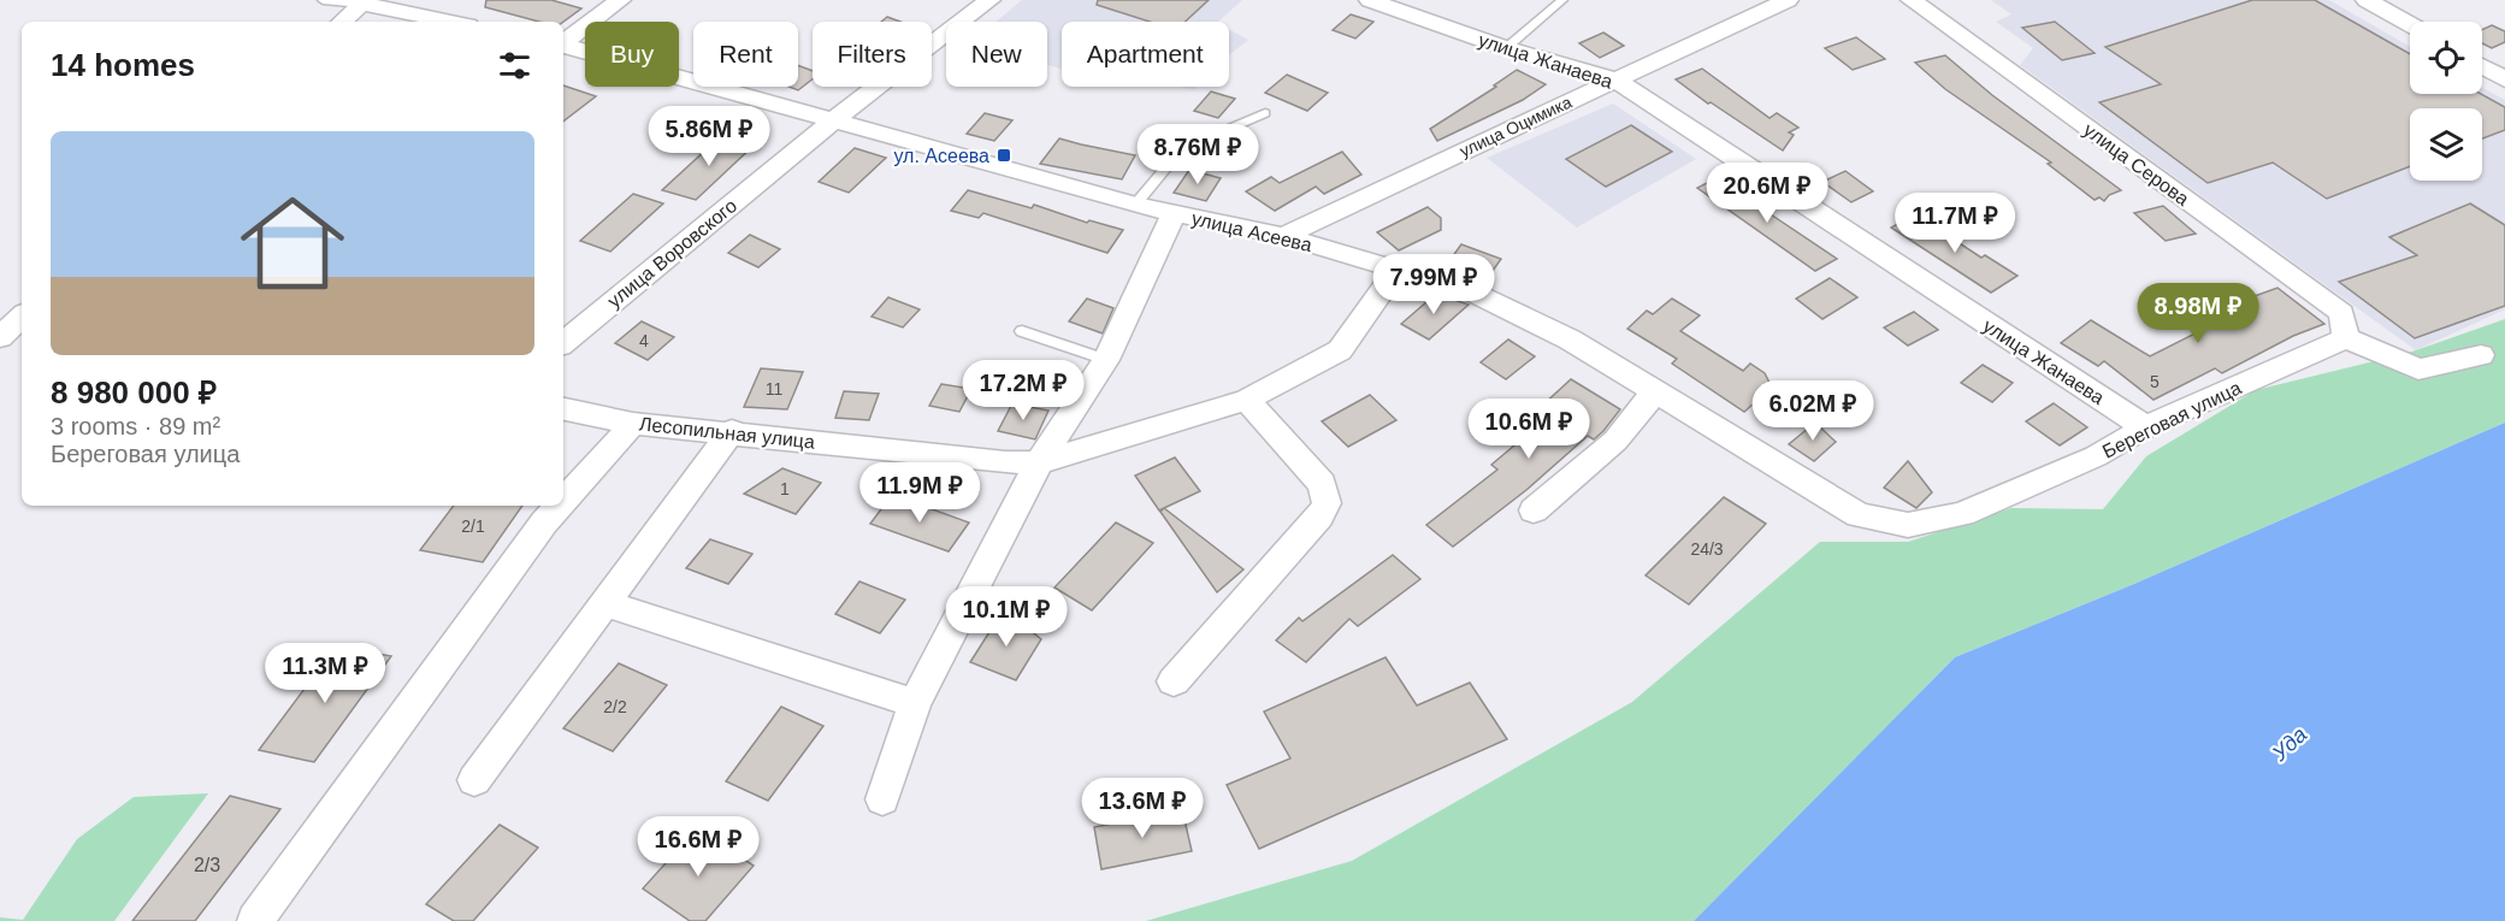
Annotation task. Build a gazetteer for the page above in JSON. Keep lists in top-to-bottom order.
{
  "streets": {
    "street": [
      "улица Жанаева",
      "улица Оцимика",
      "улица Серова",
      "улица Асеева",
      "улица Воровского",
      "Береговая улица",
      "Лесопильная улица"
    ]
  },
  "crossings": [
    ["улица Жанаева", "улица Оцимика"],
    ["улица Жанаева", "Береговая улица"],
    ["улица Оцимика", "улица Асеева"],
    ["улица Серова", "Береговая улица"],
    ["улица Асеева", "улица Воровского"],
    ["улица Асеева", "Береговая улица"],
    ["улица Асеева", "Лесопильная улица"]
  ],
  "water": ["Уда"],
  "places": {
    "transit": ["ул. Асеева"]
  },
  "house_numbers": [
    "4",
    "5",
    "11",
    "1",
    "2/1",
    "24/3",
    "2/2",
    "2/3"
  ],
  "page": {
    "chip": [
      "Buy",
      "Rent",
      "Filters",
      "New",
      "Apartment"
    ],
    "heading": "14 homes",
    "price": [
      "5.86M ₽",
      "8.76M ₽",
      "20.6M ₽",
      "11.7M ₽",
      "7.99M ₽",
      "8.98M ₽",
      "17.2M ₽",
      "6.02M ₽",
      "10.6M ₽",
      "11.9M ₽",
      "10.1M ₽",
      "11.3M ₽",
      "13.6M ₽",
      "16.6M ₽"
    ],
    "list": [
      {
        "name": "8 980 000 ₽",
        "note": "3 rooms · 89 m² · Береговая улица"
      }
    ]
  }
}
